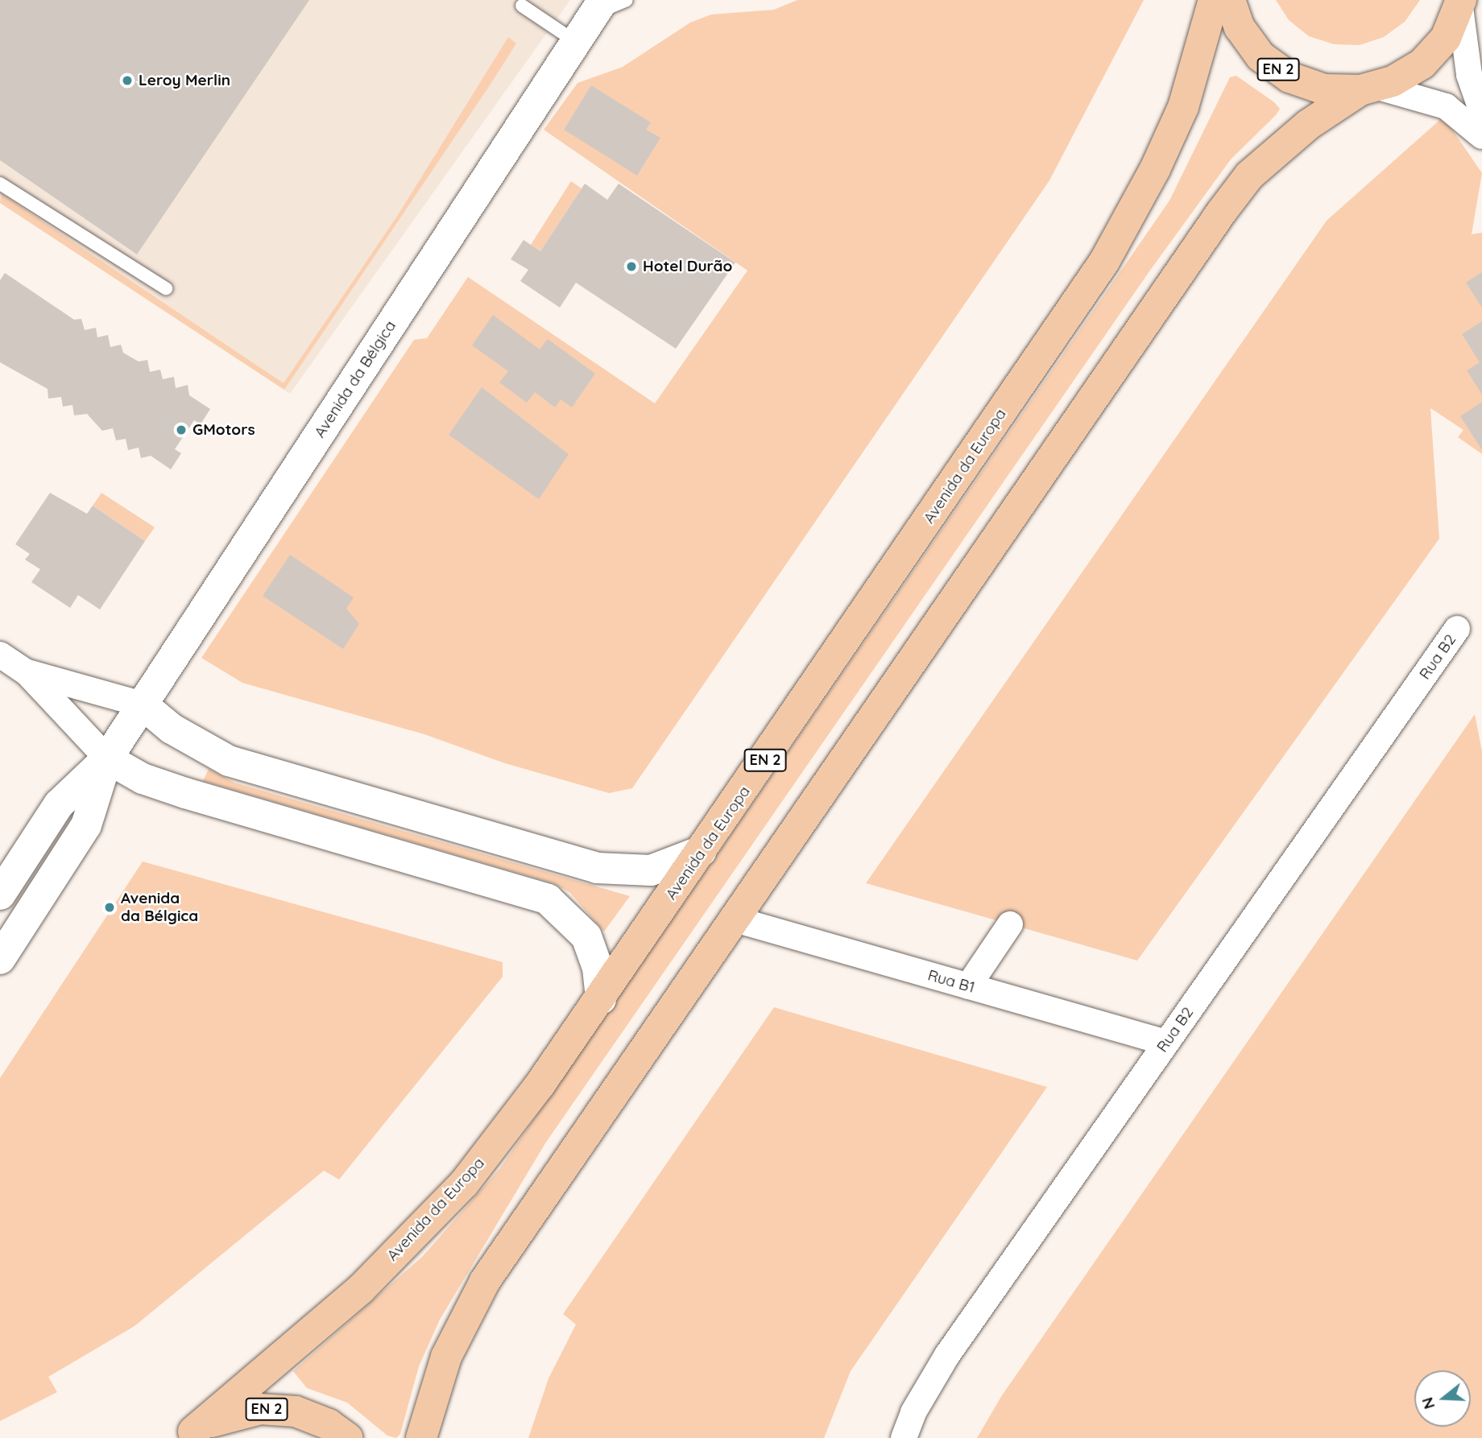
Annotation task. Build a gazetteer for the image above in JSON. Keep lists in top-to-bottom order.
{
  "streets": {
    "main road": ["EN 2", "Avenida da Bélgica", "Avenida da Europa"],
    "street": ["Rua B2", "Rua B1"]
  },
  "crossings": [
    ["EN 2", "Avenida da Europa"],
    ["EN 2", "Rua B1"],
    ["Rua B2", "Rua B1"]
  ],
  "places": [
    "Leroy Merlin",
    "Hotel Durão",
    "GMotors",
    "Avenida da Bélgica"
  ],
  "north": "left"
}
